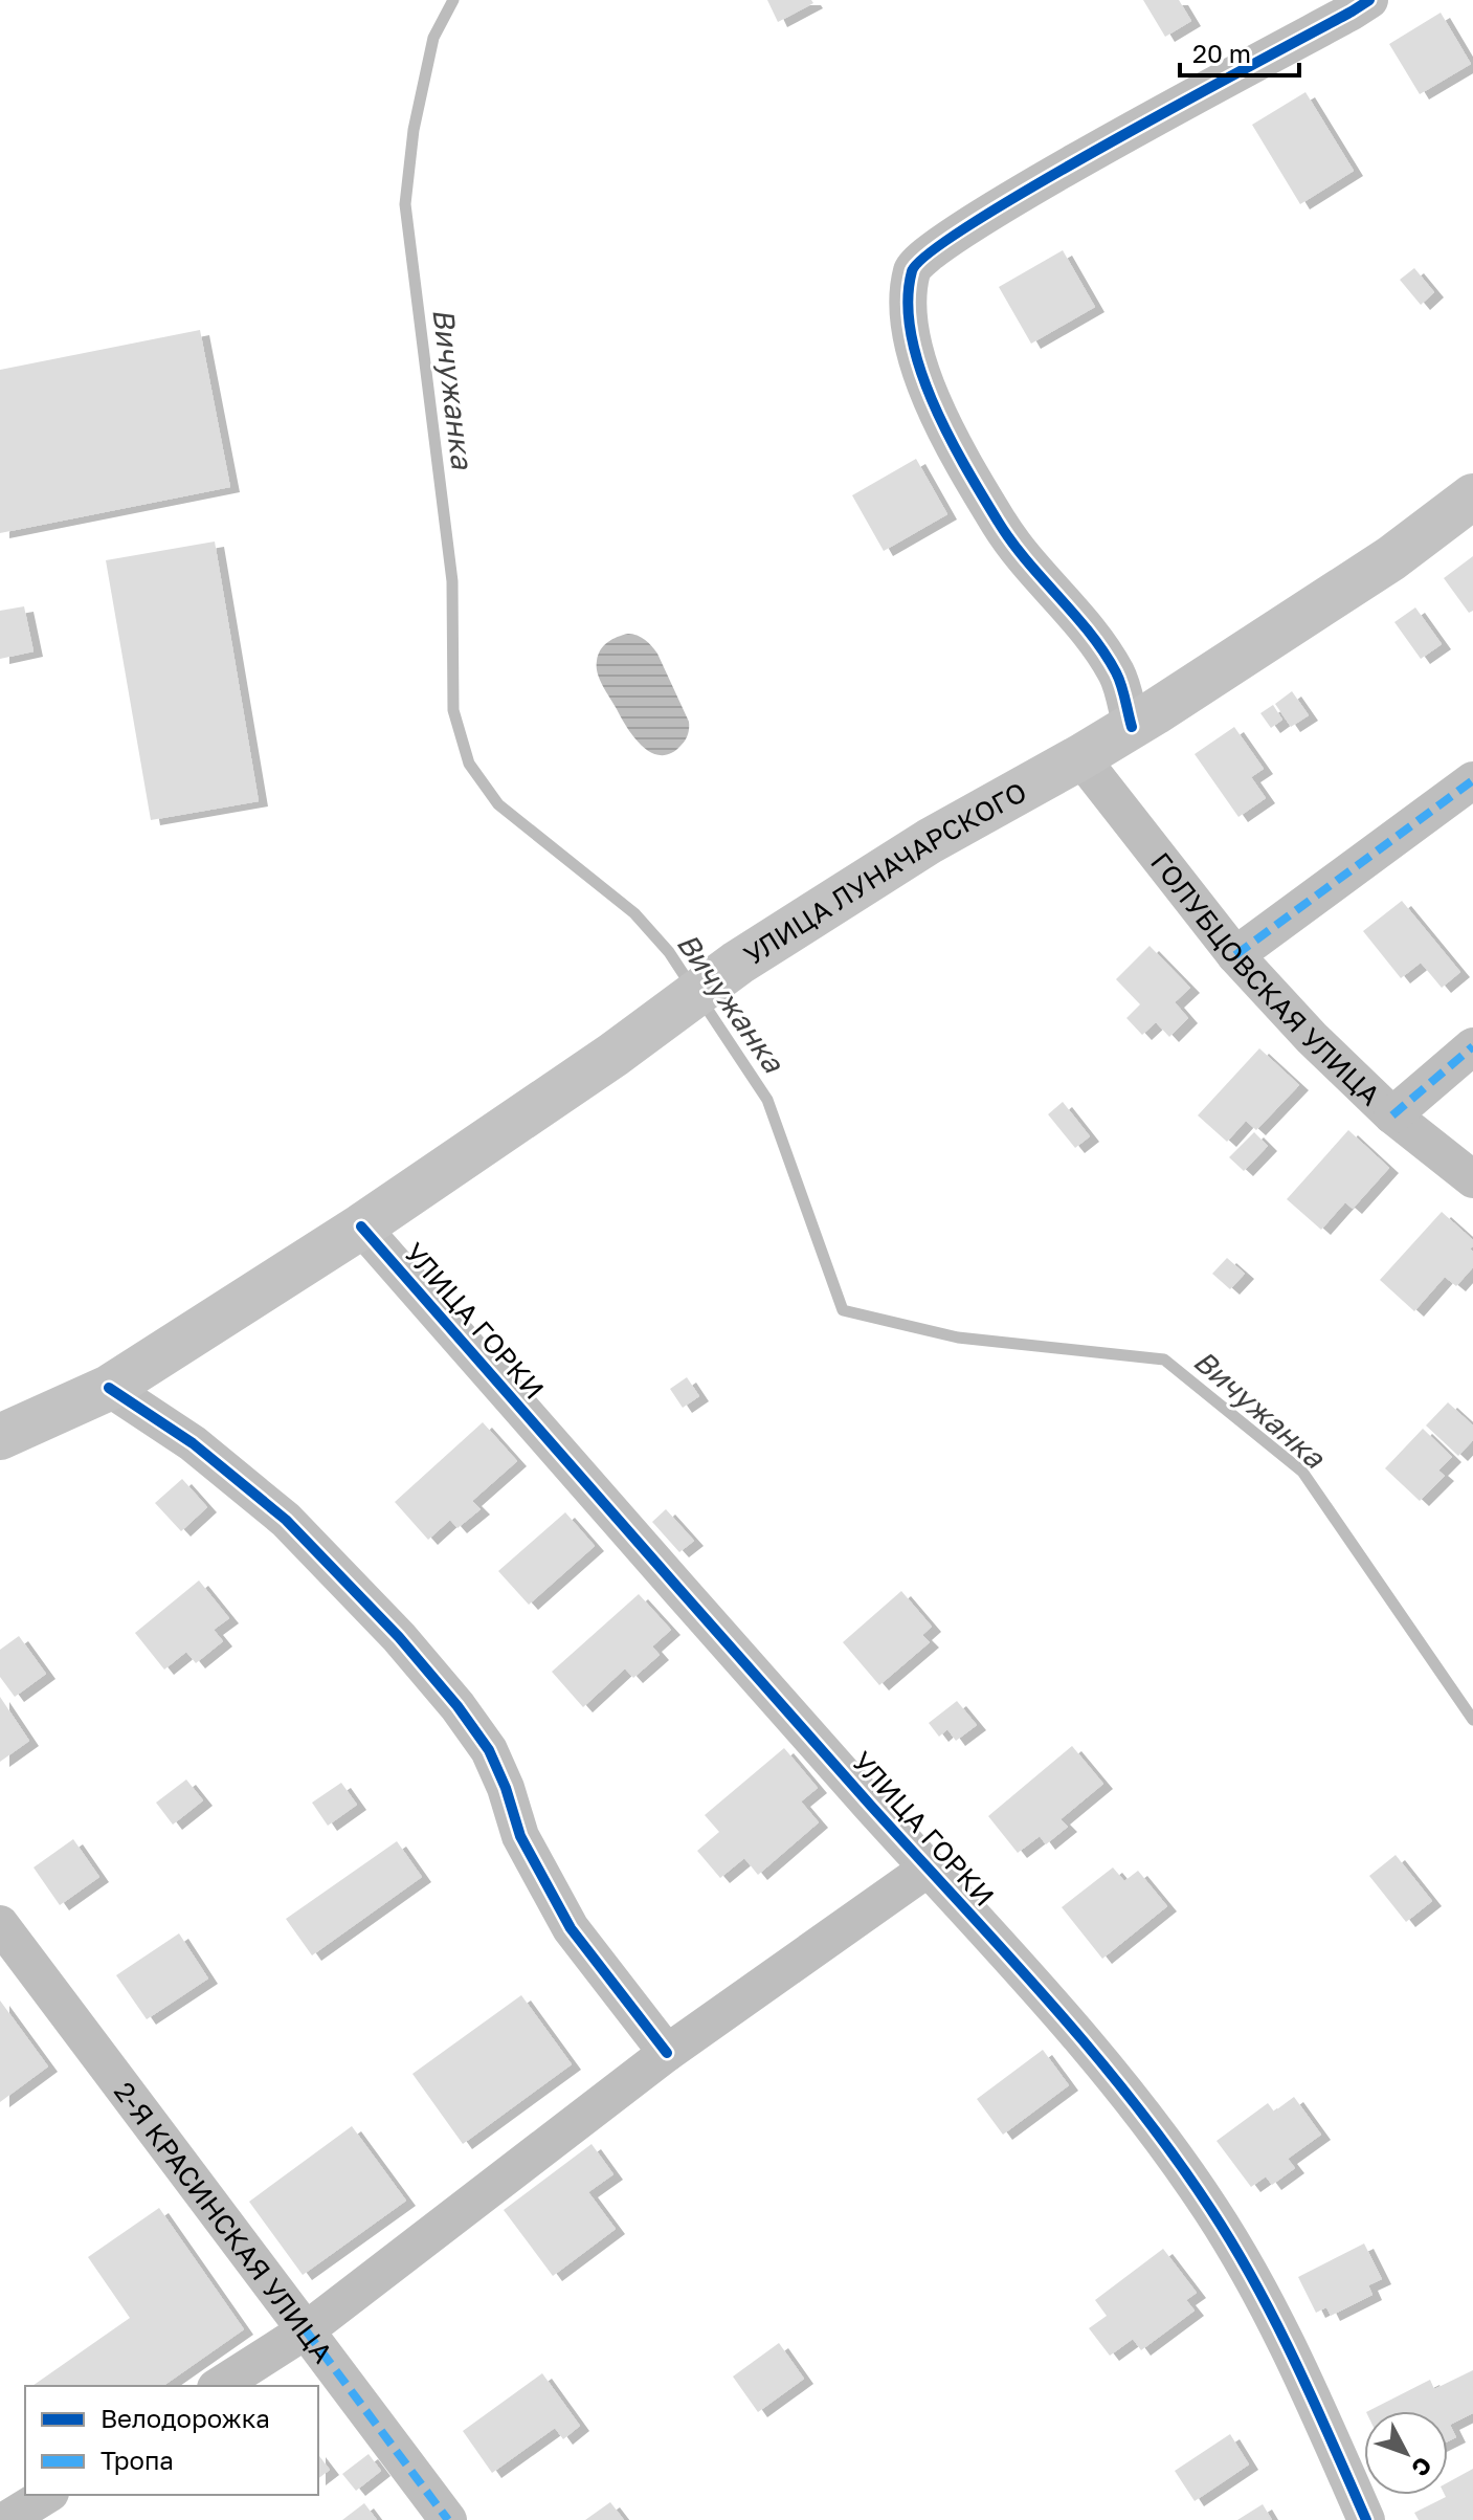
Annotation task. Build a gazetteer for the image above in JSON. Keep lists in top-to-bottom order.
{
  "streets": {
    "main road": ["УЛИЦА ЛУНАЧАРСКОГО"],
    "street": ["ГОЛУБЦОВСКАЯ УЛИЦА", "УЛИЦА ГОРКИ", "2-Я КРАСИНСКАЯ УЛИЦА"]
  },
  "crossings": [
    ["УЛИЦА ЛУНАЧАРСКОГО", "ГОЛУБЦОВСКАЯ УЛИЦА"],
    ["УЛИЦА ЛУНАЧАРСКОГО", "УЛИЦА ГОРКИ"]
  ],
  "water": ["Вичужанка"],
  "legend": ["Велодорожка", "Тропа"],
  "scale_bar": "20 m",
  "north": "bottom right"
}
